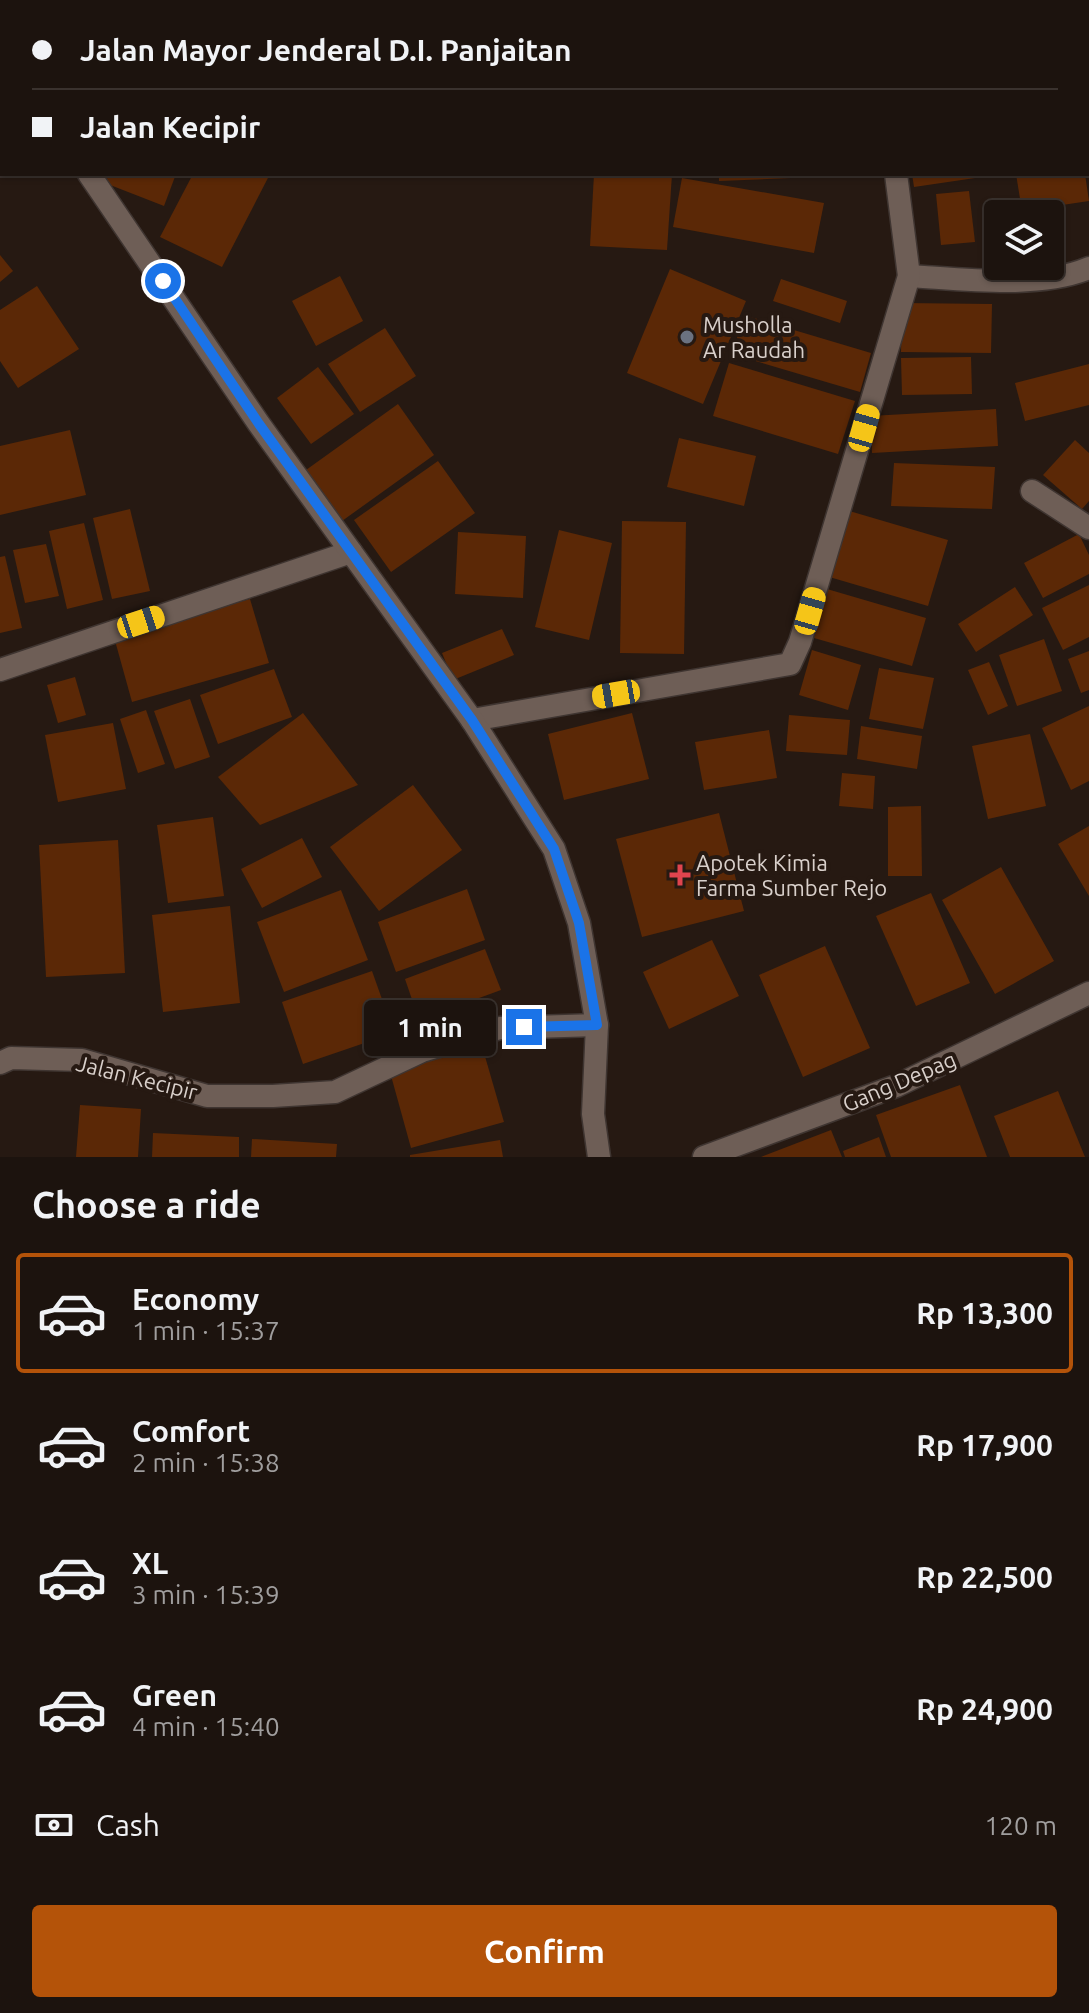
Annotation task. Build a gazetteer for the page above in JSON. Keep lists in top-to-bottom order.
{
  "streets": {
    "street": ["Jalan Kecipir", "Gang Depag"]
  },
  "places": {
    "other": ["Musholla Ar Raudah"],
    "health": ["Apotek Kimia Farma Sumber Rejo"]
  },
  "page": {
    "banner": ["Jalan Mayor Jenderal D.I. Panjaitan", "Jalan Kecipir"],
    "bubble": "1 min",
    "heading": "Choose a ride",
    "list": [
      {
        "name": "Economy",
        "note": "1 min · 15:37",
        "value": "Rp 13,300"
      },
      {
        "name": "Comfort",
        "note": "2 min · 15:38",
        "value": "Rp 17,900"
      },
      {
        "name": "XL",
        "note": "3 min · 15:39",
        "value": "Rp 22,500"
      },
      {
        "name": "Green",
        "note": "4 min · 15:40",
        "value": "Rp 24,900"
      }
    ],
    "pay": ["Cash", "120 m"],
    "buttons": "Confirm"
  }
}
